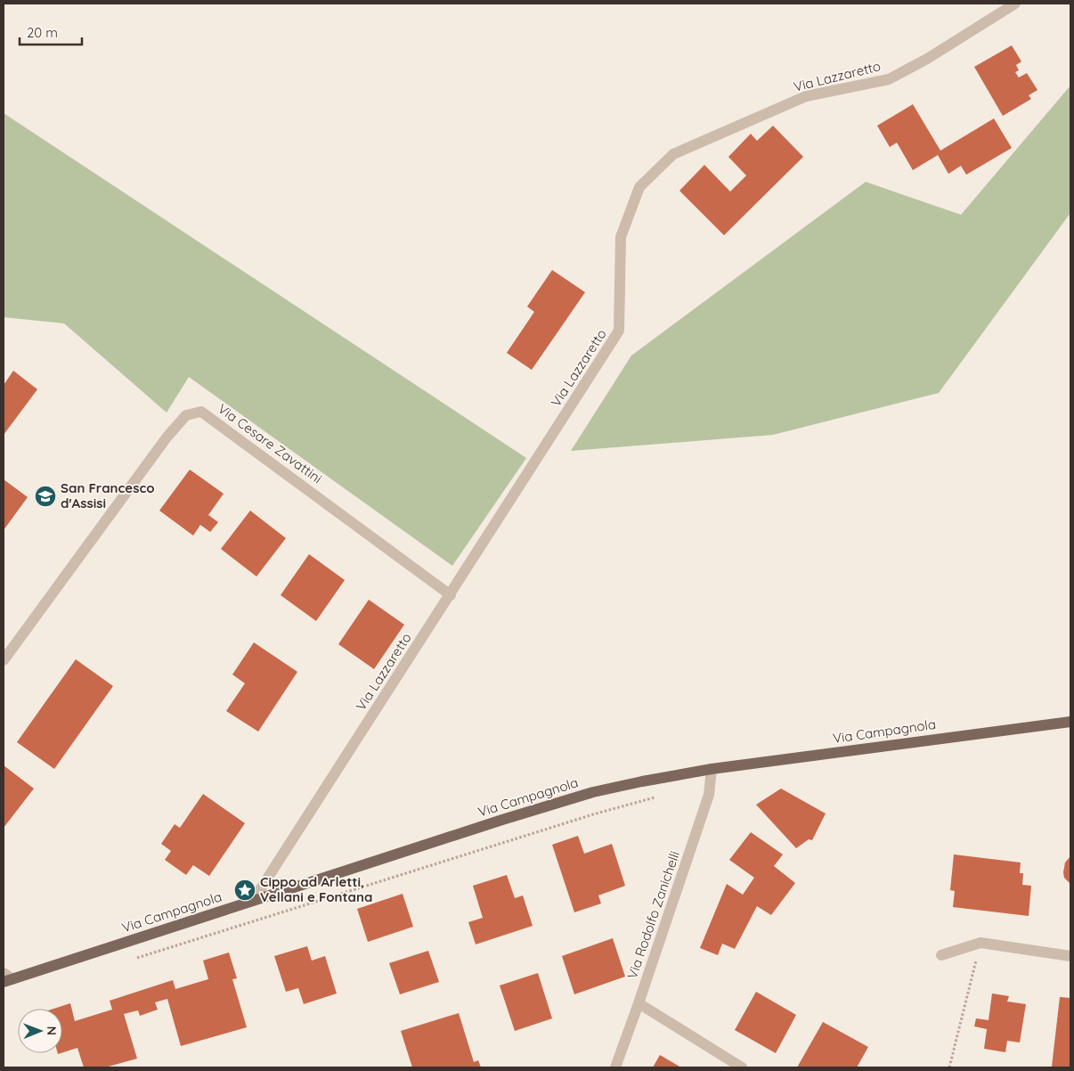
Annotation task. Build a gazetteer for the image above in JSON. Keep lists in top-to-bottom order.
{
  "streets": {
    "main road": ["Via Campagnola"],
    "street": ["Via Lazzaretto", "Via Cesare Zavattini", "Via Rodolfo Zanichelli"]
  },
  "crossings": [
    ["Via Lazzaretto", "Via Cesare Zavattini"],
    ["Via Lazzaretto", "Via Campagnola"],
    ["Via Campagnola", "Via Rodolfo Zanichelli"]
  ],
  "places": {
    "school or university": ["San Francesco d'Assisi"],
    "place": ["Cippo ad Arletti, Vellani e Fontana"]
  },
  "scale_bar": "20 m",
  "north": "right"
}
